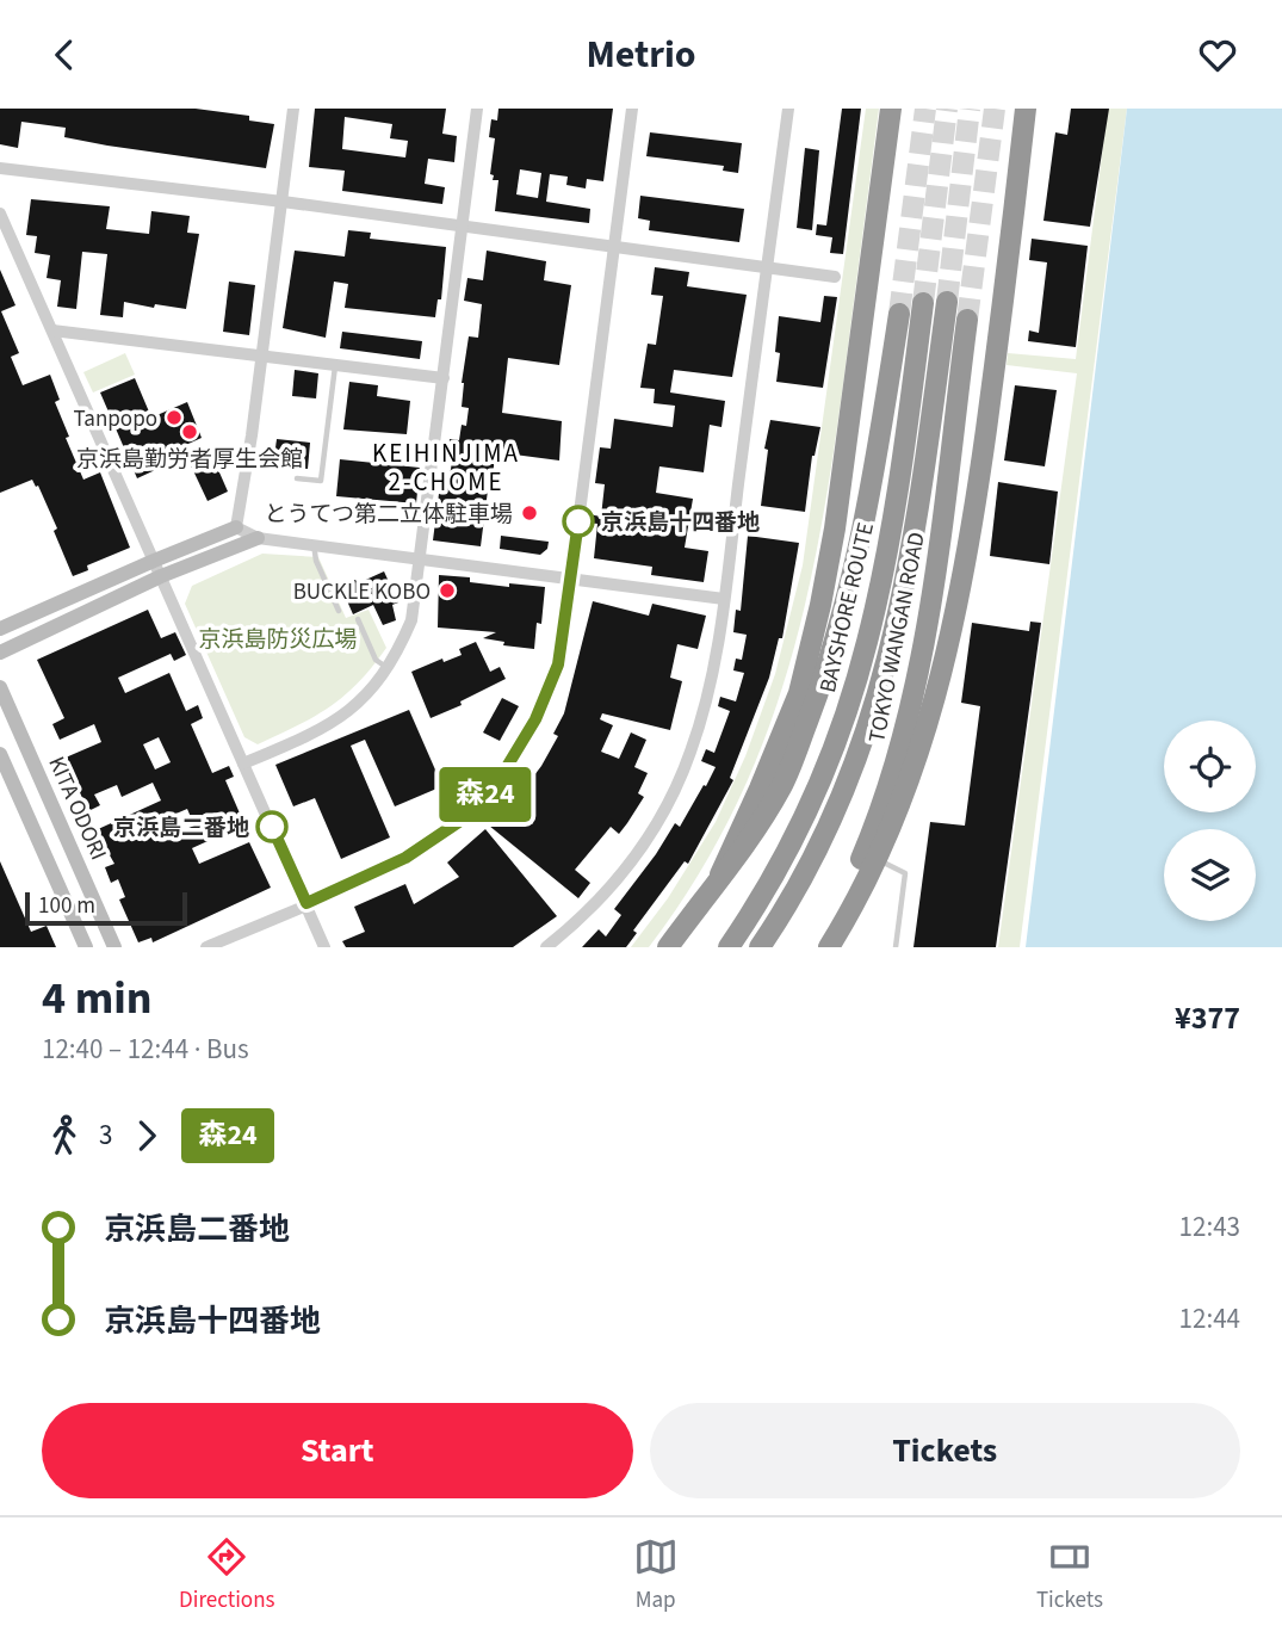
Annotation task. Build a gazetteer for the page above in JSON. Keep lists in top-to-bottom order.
{
  "streets": {
    "highway": ["BAYSHORE ROUTE", "TOKYO WANGAN ROAD"],
    "street": ["KITA ODORI"]
  },
  "districts": ["KEIHINJIMA 2-CHOME"],
  "parks": ["京浜島防災広場"],
  "places": [
    "Tanpopo",
    "京浜島勤労者厚生会館",
    "とうてつ第二立体駐車場",
    "京浜島十四番地",
    "BUCKLE KOBO",
    "京浜島二番地"
  ],
  "lines": ["bus line 森24"],
  "scale_bar": "100 m",
  "page": {
    "header": "Metrio",
    "on_map": "森24",
    "scale": "100 m",
    "heading": ["4 min", "12:40 – 12:44 · Bus", "¥377"],
    "legs": ["3", "森24"],
    "list": [
      {
        "name": "京浜島二番地",
        "value": "12:43"
      },
      {
        "name": "京浜島十四番地",
        "value": "12:44"
      }
    ],
    "buttons": ["Start", "Tickets"],
    "tabs": ["Directions", "Map", "Tickets"]
  }
}
